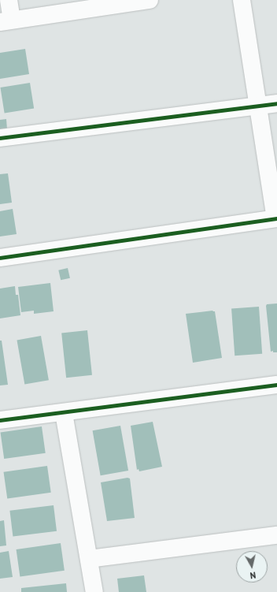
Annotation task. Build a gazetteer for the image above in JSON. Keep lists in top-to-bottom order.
{
  "north": "bottom"
}
